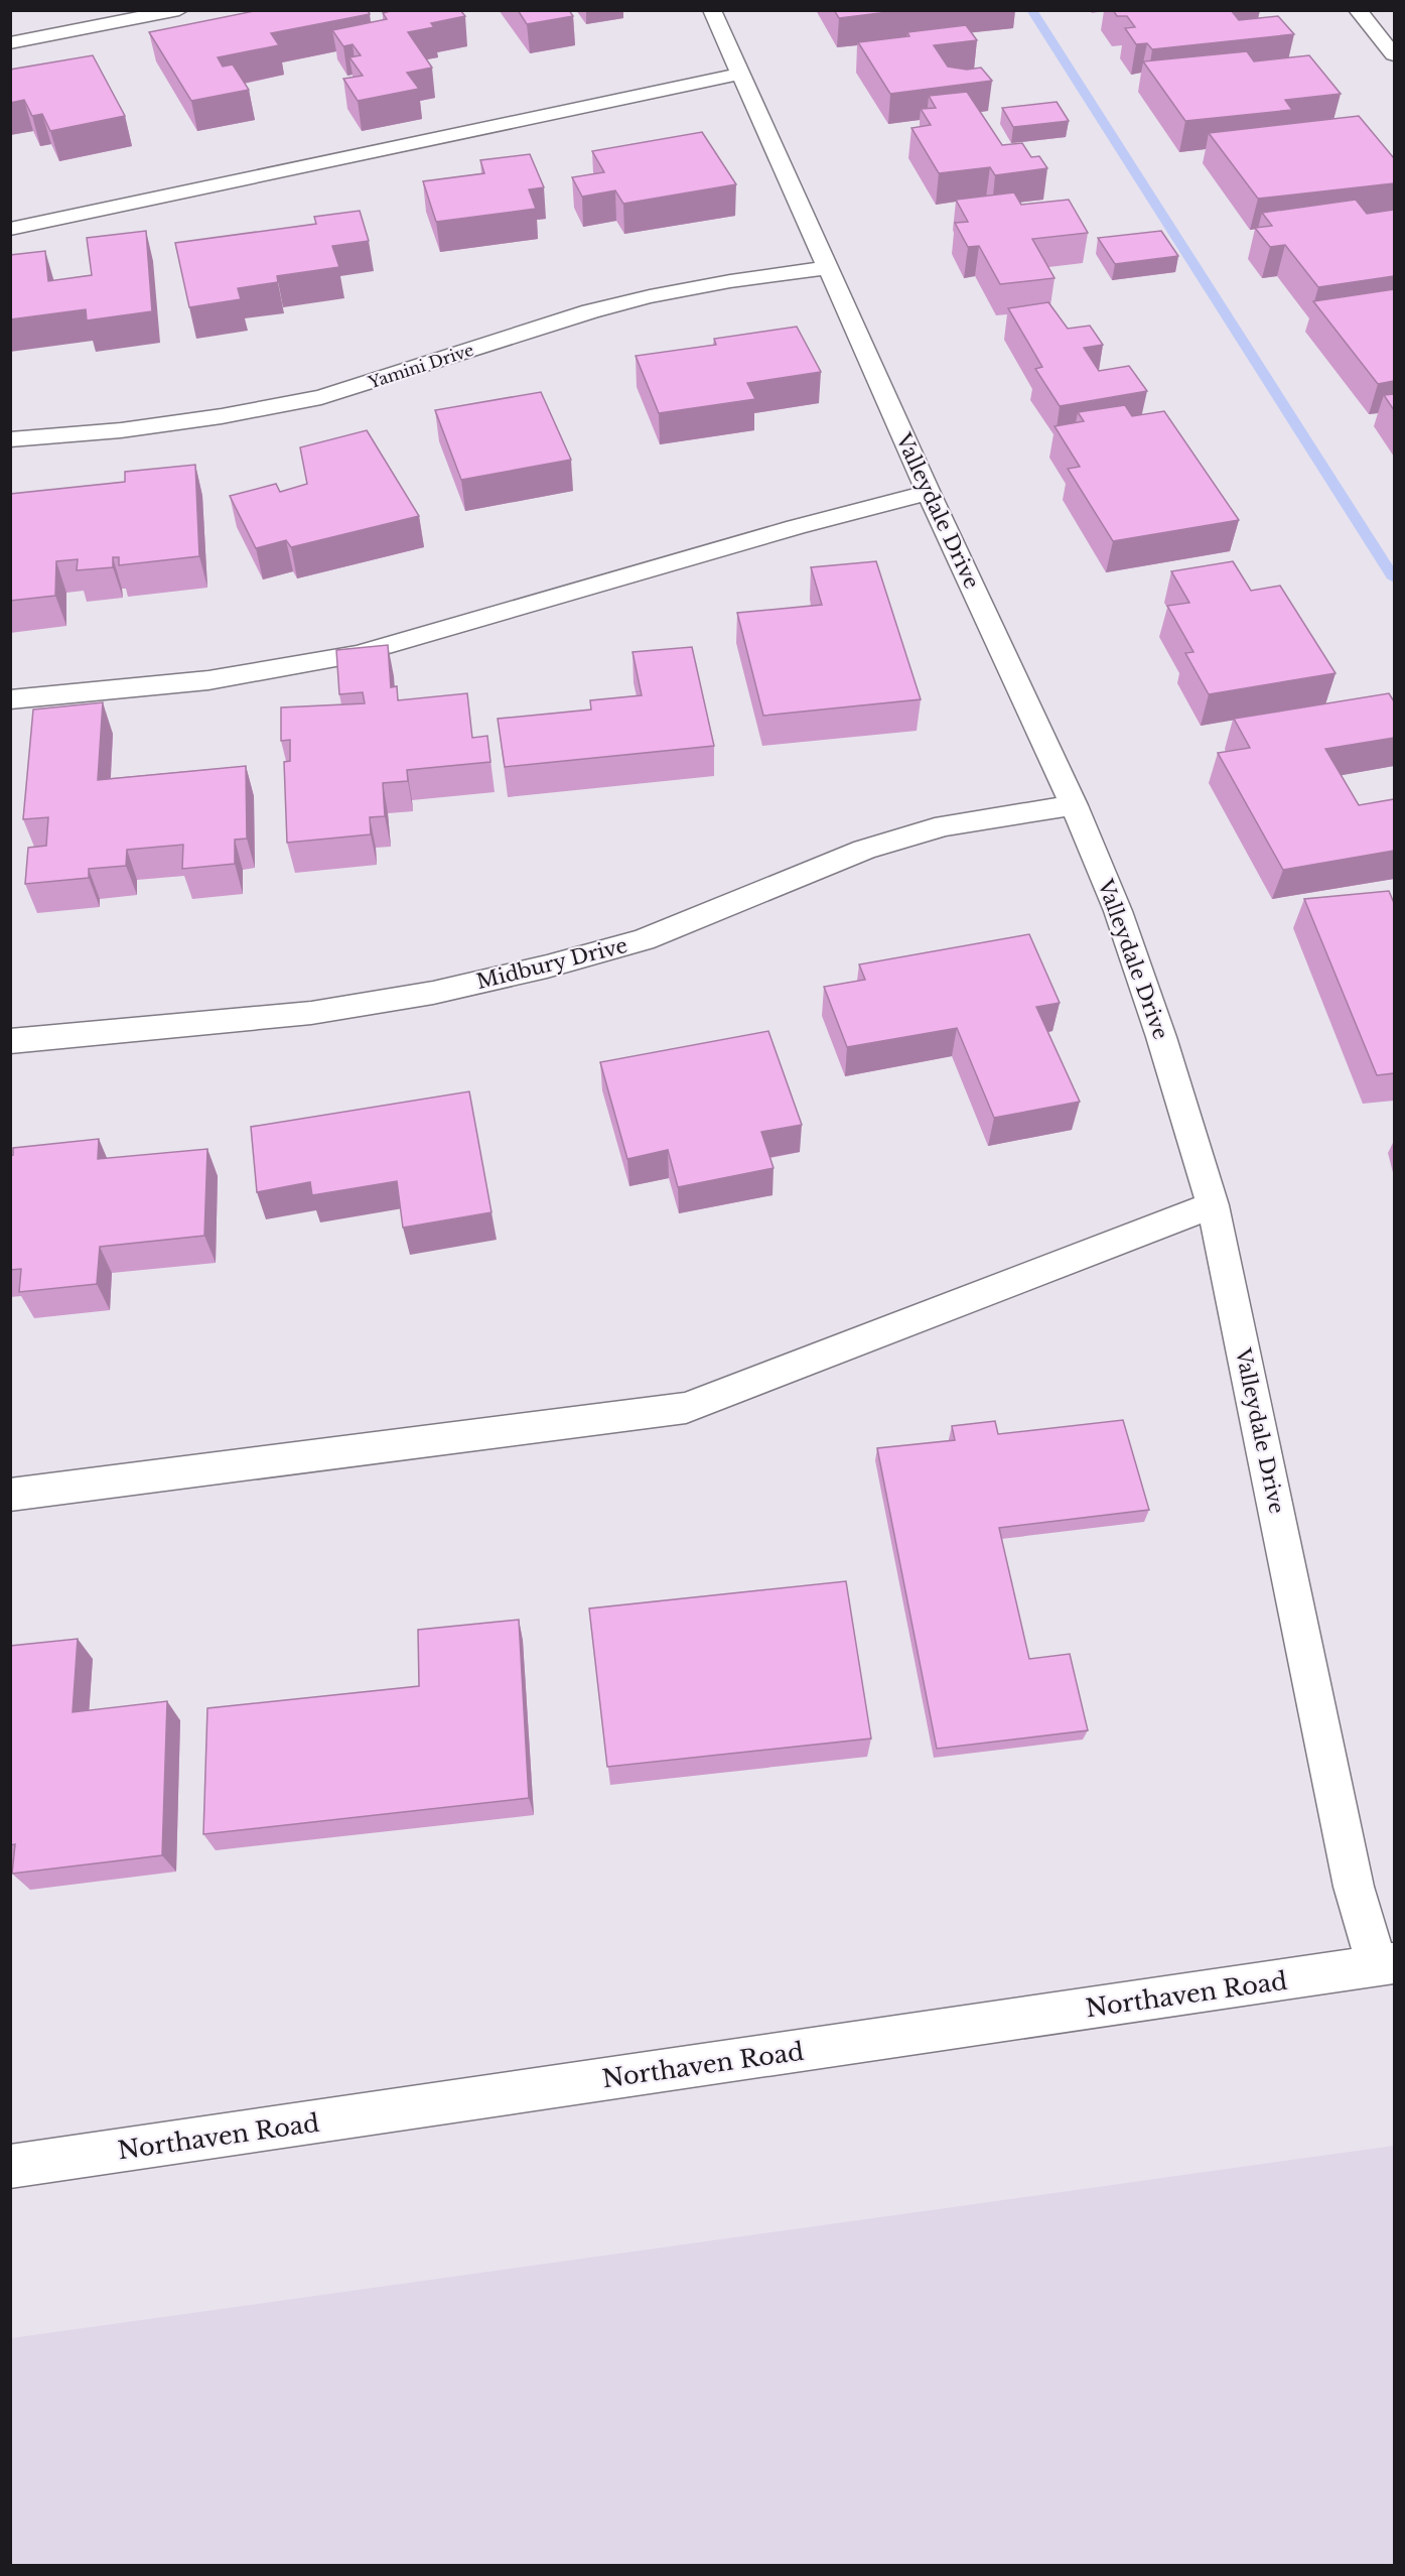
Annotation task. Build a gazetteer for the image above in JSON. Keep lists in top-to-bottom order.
{
  "streets": {
    "street": [
      "Yamini Drive",
      "Valleydale Drive",
      "Midbury Drive",
      "Northaven Road"
    ]
  },
  "crossings": [
    ["Yamini Drive", "Valleydale Drive"],
    ["Valleydale Drive", "Midbury Drive"],
    ["Valleydale Drive", "Northaven Road"]
  ]
}
